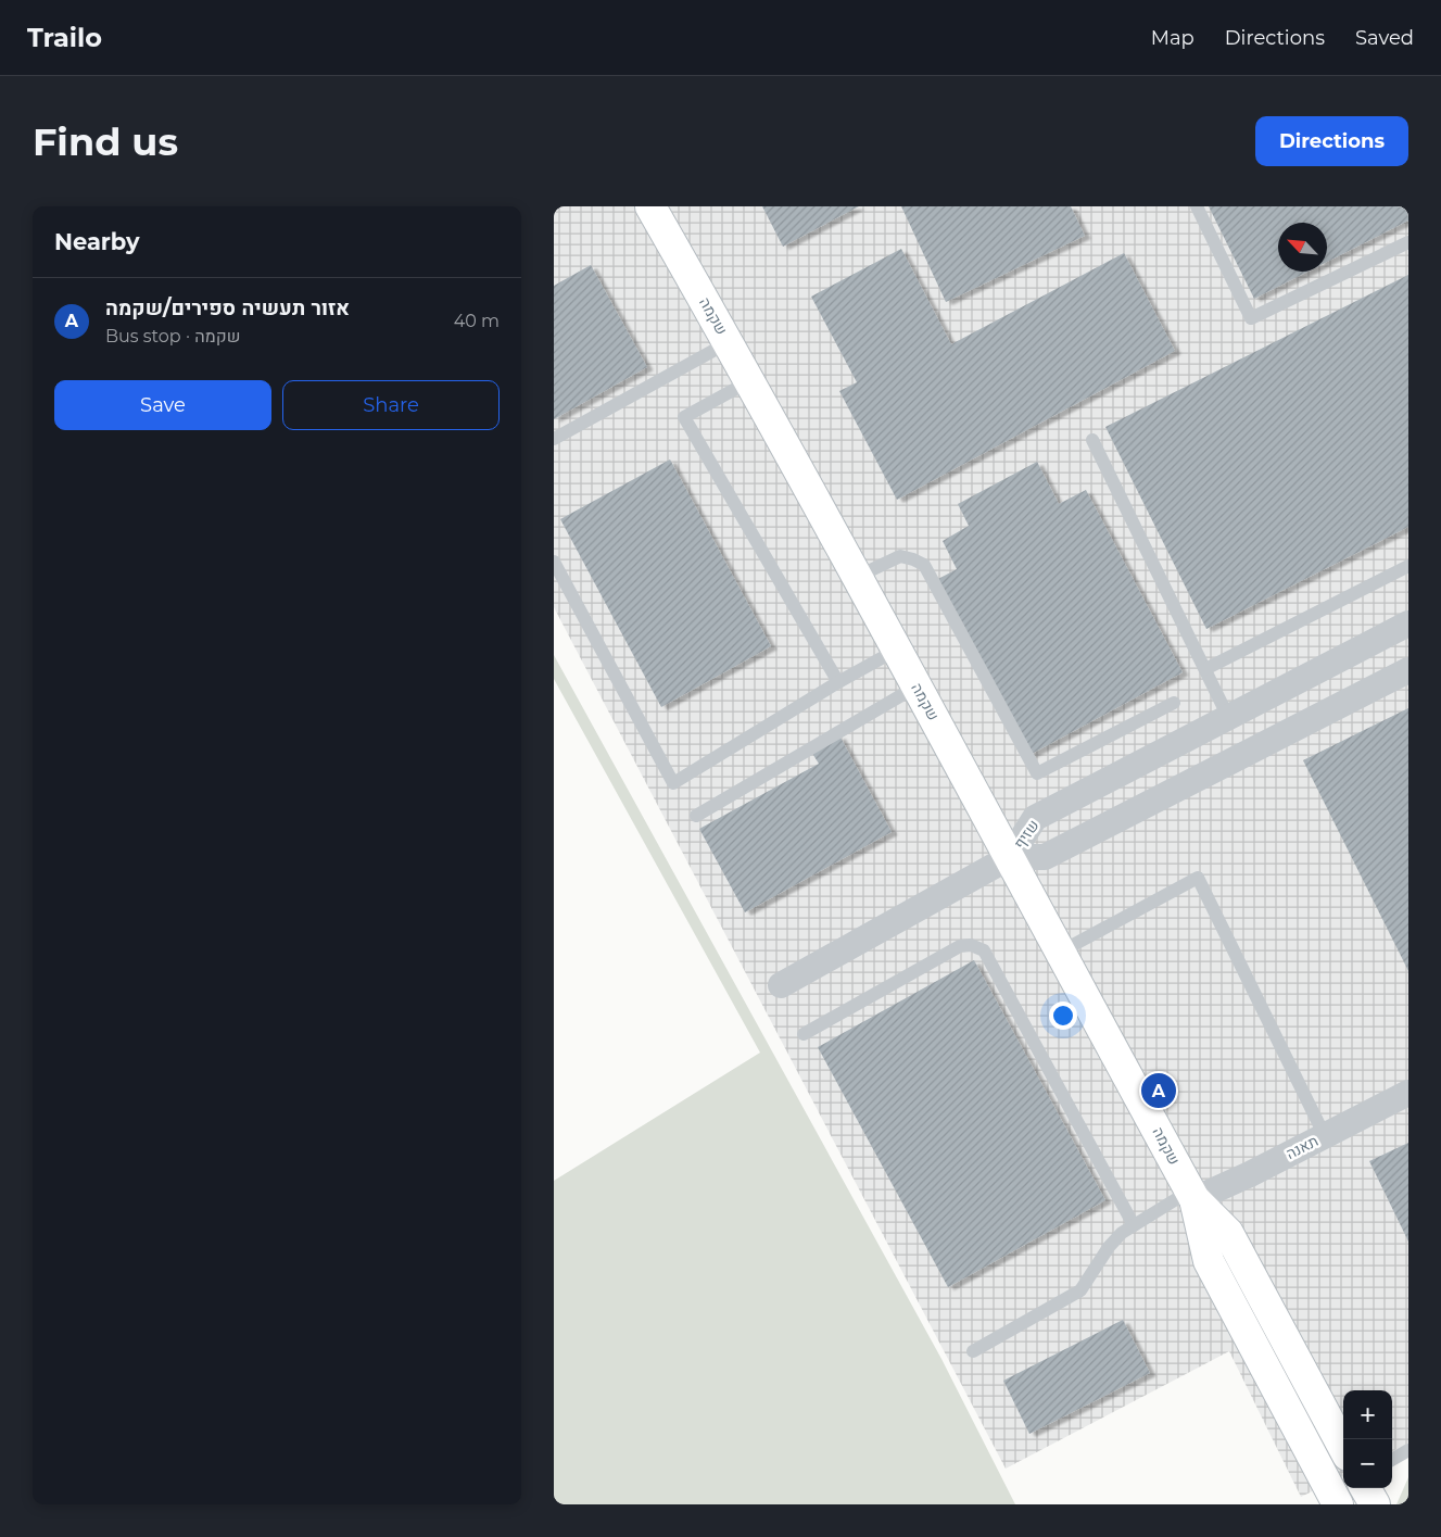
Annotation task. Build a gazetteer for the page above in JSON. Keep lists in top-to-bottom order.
{
  "streets": {
    "street": ["שקמה", "שזיף", "תאנה"]
  },
  "crossings": [
    ["שקמה", "שזיף"],
    ["שקמה", "תאנה"]
  ],
  "north": "top left",
  "page": {
    "header": "Trailo",
    "nav": ["Map", "Directions", "Saved"],
    "buttons": [
      "Directions",
      ["Save", "Share"]
    ],
    "title": "Find us",
    "heading": "Nearby",
    "list": [
      {
        "mark": "A",
        "name": "אזור תעשיה ספירים/שקמה",
        "note": "Bus stop · שקמה",
        "value": "40 m"
      }
    ],
    "pins": "A",
    "map_buttons": ["+", "−"]
  }
}
